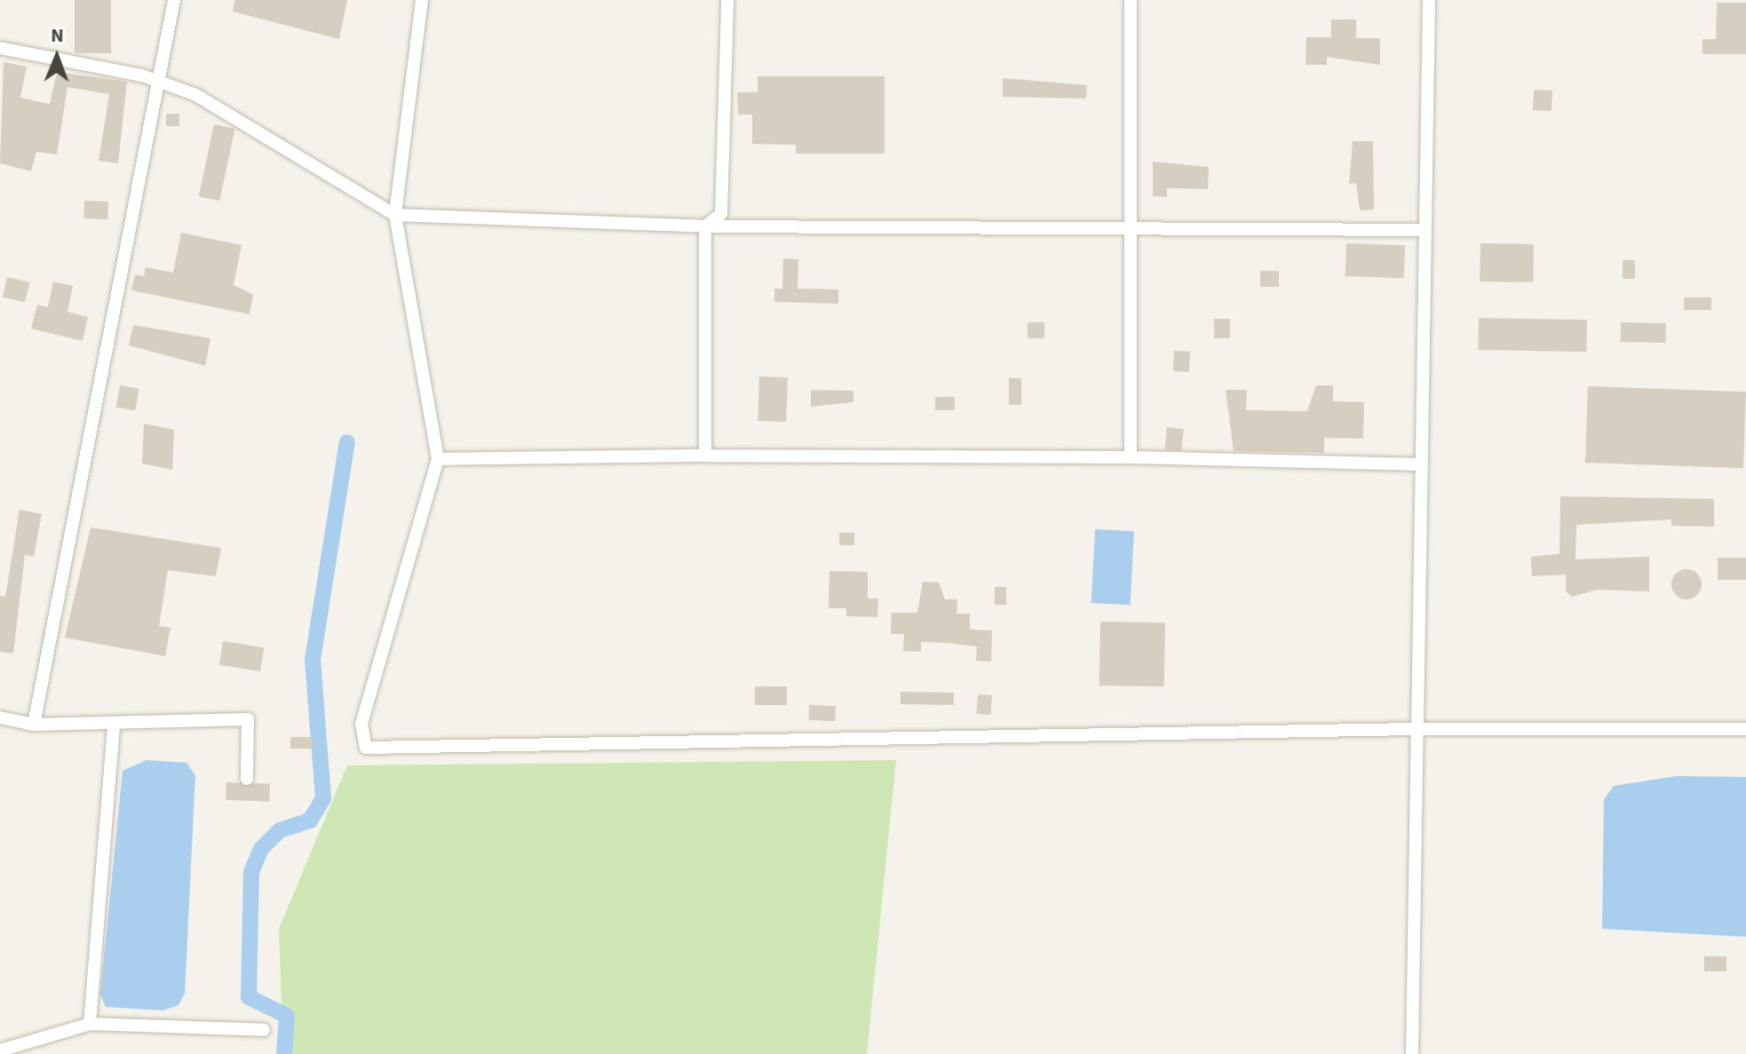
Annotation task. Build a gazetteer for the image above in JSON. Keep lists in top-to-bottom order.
{
  "north": "top"
}
